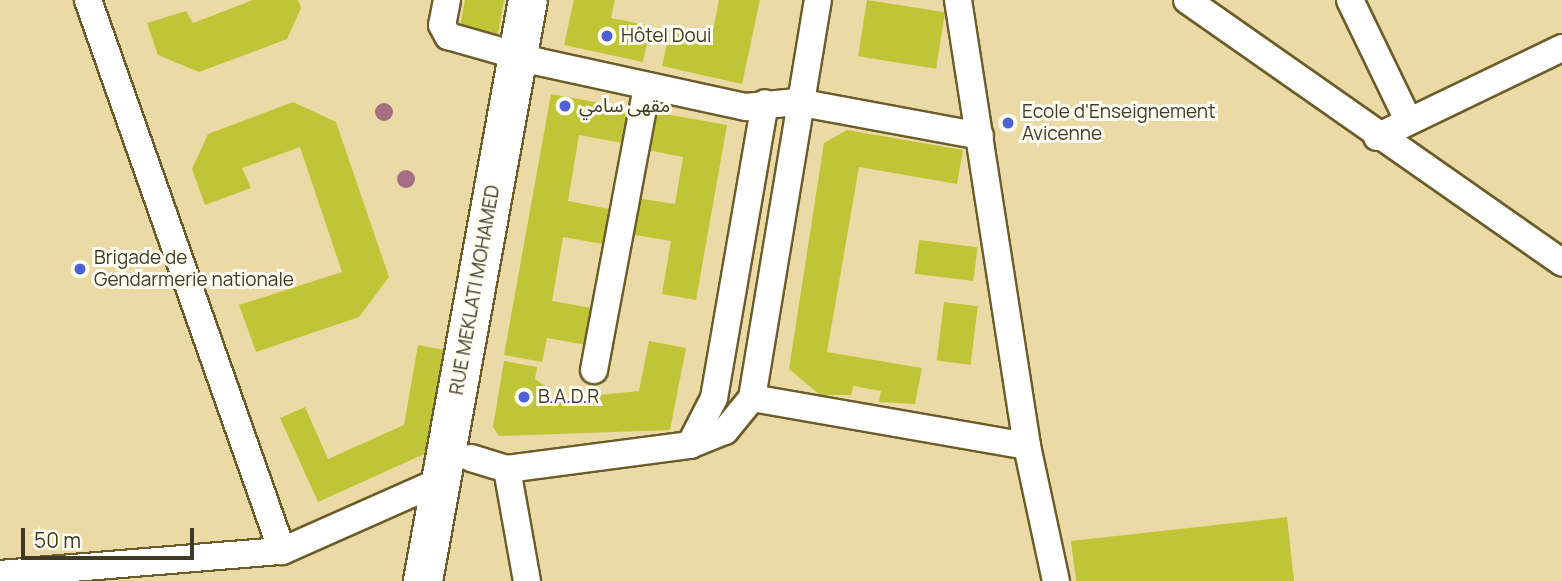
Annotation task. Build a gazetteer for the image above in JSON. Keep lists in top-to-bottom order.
{
  "streets": {
    "street": ["RUE MEKLATI MOHAMED"]
  },
  "places": [
    "Hôtel Doui",
    "مقهى سامي",
    "Ecole d'Enseignement Avicenne",
    "Brigade de Gendarmerie nationale",
    "B.A.D.R"
  ],
  "scale_bar": "50 m"
}
